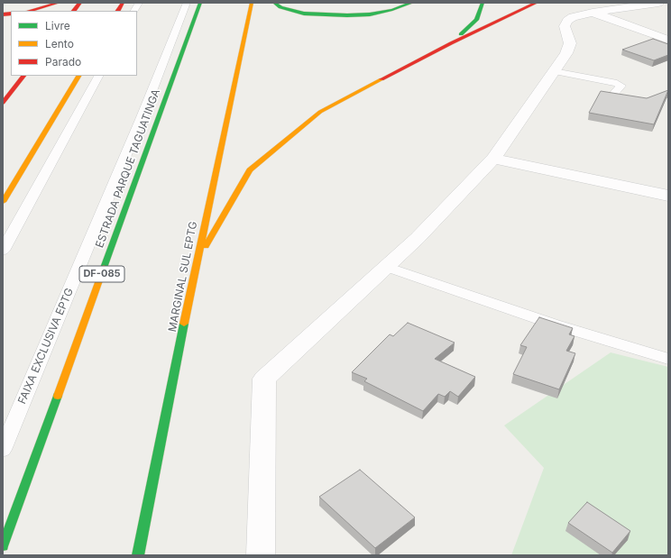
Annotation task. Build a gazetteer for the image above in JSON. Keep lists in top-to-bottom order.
{
  "streets": {
    "main road": ["ESTRADA PARQUE TAGUATINGA", "DF-085", "MARGINAL SUL EPTG"],
    "lane": ["FAIXA EXCLUSIVA EPTG"]
  },
  "legend": ["Livre", "Lento", "Parado"]
}
